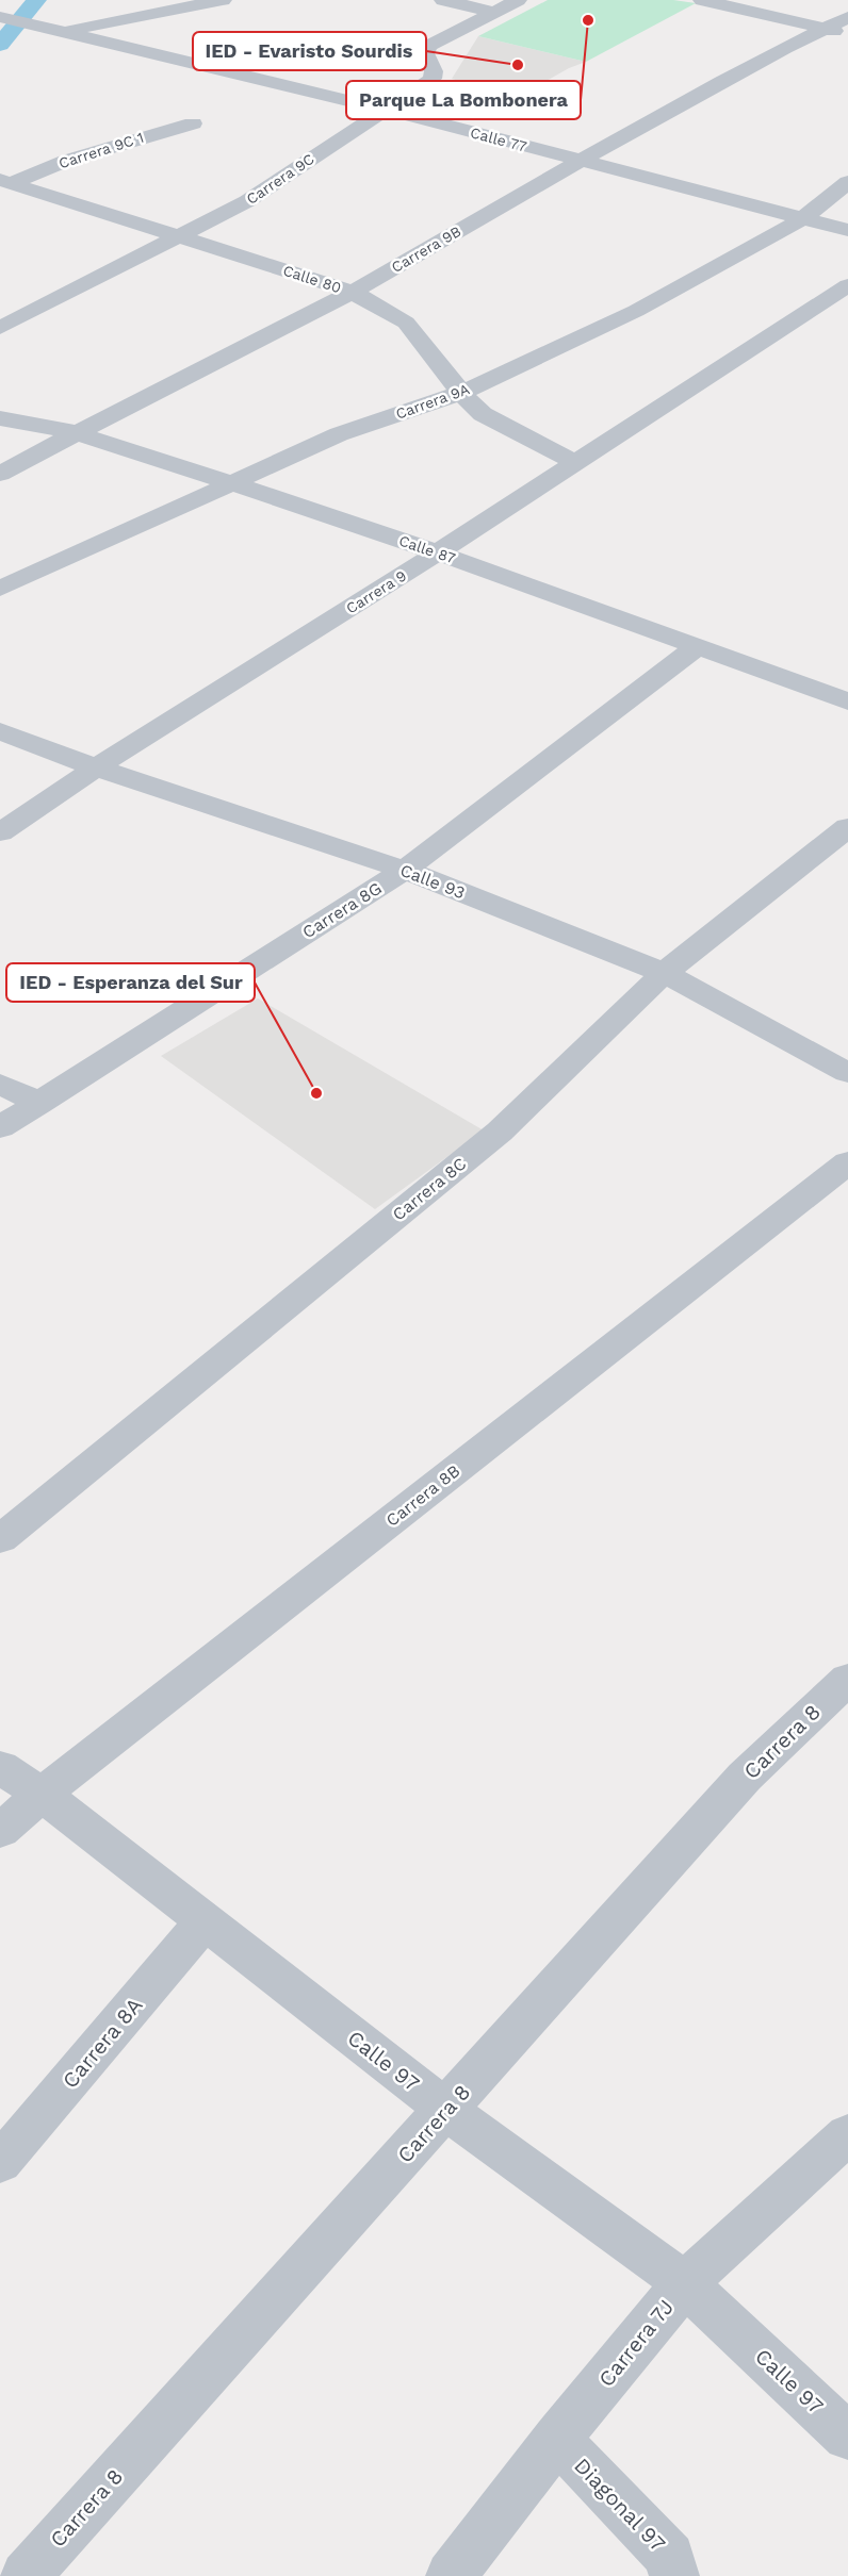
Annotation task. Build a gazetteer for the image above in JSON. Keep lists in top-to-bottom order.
{
  "streets": {
    "street": [
      "Calle 77",
      "Carrera 9C 1",
      "Carrera 9C",
      "Carrera 9B",
      "Calle 80",
      "Carrera 9A",
      "Calle 87",
      "Carrera 9",
      "Calle 93",
      "Carrera 8G",
      "Carrera 8C",
      "Carrera 8B",
      "Carrera 8",
      "Carrera 8A",
      "Calle 97",
      "Carrera 7J",
      "Diagonal 97"
    ]
  },
  "crossings": [
    ["Calle 77", "Carrera 9C"],
    ["Calle 77", "Carrera 9B"],
    ["Calle 77", "Carrera 9A"],
    ["Carrera 9C 1", "Calle 80"],
    ["Carrera 9C", "Calle 80"],
    ["Carrera 9B", "Calle 80"],
    ["Carrera 9B", "Calle 87"],
    ["Calle 80", "Carrera 9A"],
    ["Calle 80", "Carrera 9"],
    ["Carrera 9A", "Calle 87"],
    ["Calle 87", "Carrera 9"],
    ["Calle 87", "Carrera 8G"],
    ["Carrera 9", "Calle 93"],
    ["Calle 93", "Carrera 8G"],
    ["Calle 93", "Carrera 8C"],
    ["Carrera 8B", "Calle 97"],
    ["Carrera 8", "Calle 97"],
    ["Carrera 8A", "Calle 97"],
    ["Calle 97", "Carrera 7J"],
    ["Carrera 7J", "Diagonal 97"]
  ],
  "places": ["Parque La Bombonera", "IED - Evaristo Sourdis", "IED - Esperanza del Sur"]
}
